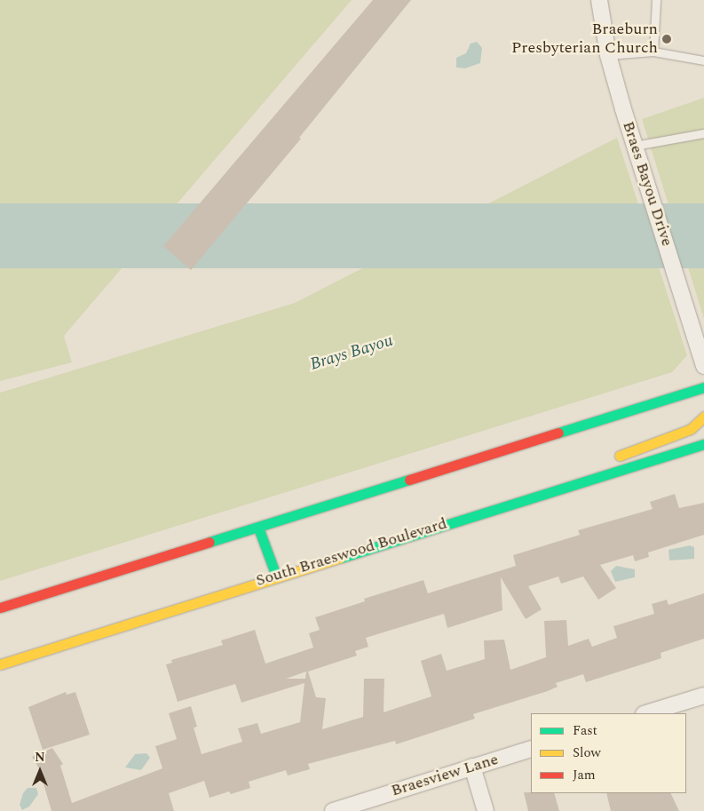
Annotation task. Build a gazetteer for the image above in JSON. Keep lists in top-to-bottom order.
{
  "streets": {
    "main road": ["South Braeswood Boulevard"],
    "street": ["Braes Bayou Drive", "Braesview Lane"]
  },
  "water": ["Brays Bayou"],
  "places": ["Braeburn Presbyterian Church"],
  "legend": ["Fast", "Slow", "Jam"],
  "north": "top"
}
